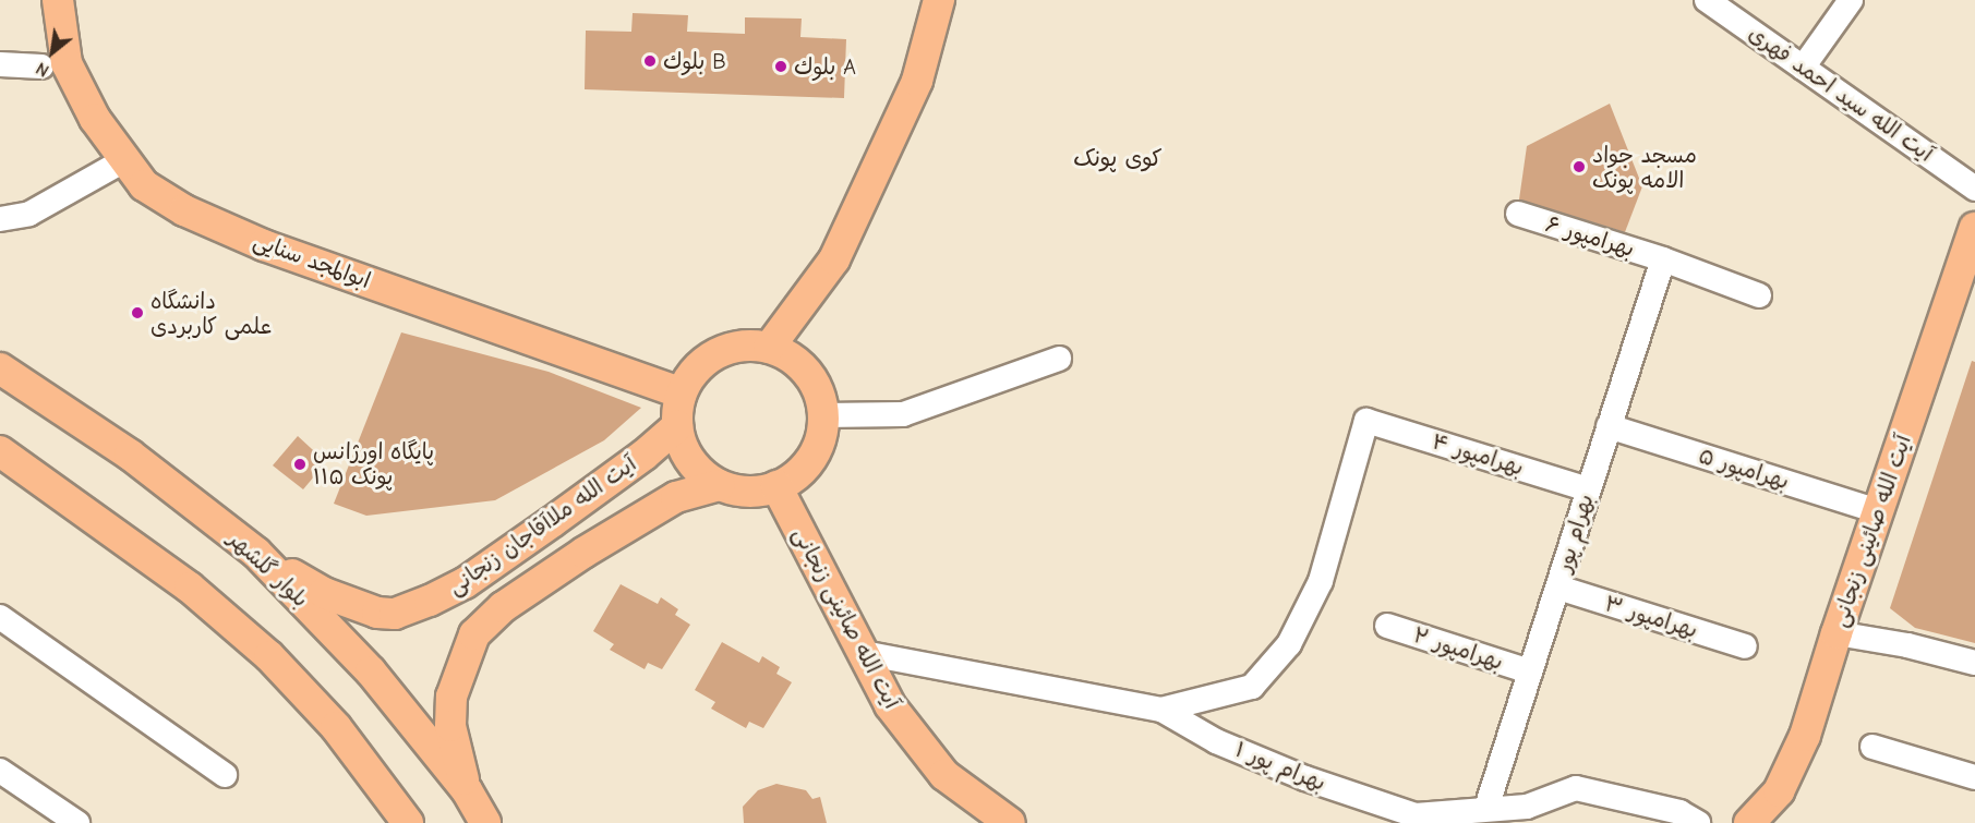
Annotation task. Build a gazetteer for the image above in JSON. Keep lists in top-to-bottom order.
{
  "streets": {
    "main road": [
      "ابوالمجد سنایی",
      "آیت الله ملاآقاجان زنجانی",
      "آیت الله صائینی زنجانی",
      "بلوار گلشهر"
    ],
    "street": [
      "آیت الله سید احمد فهری",
      "بهرامپور ۶",
      "بهرامپور ۴",
      "بهرامپور ۵",
      "بهرام پور",
      "بهرامپور ۳",
      "بهرامپور ۲",
      "بهرام پور ۱"
    ]
  },
  "crossings": [
    ["بهرامپور ۶", "بهرام پور"],
    ["ابوالمجد سنایی", "آیت الله ملاآقاجان زنجانی"],
    ["ابوالمجد سنایی", "آیت الله صائینی زنجانی"],
    ["بهرامپور ۴", "بهرام پور"],
    ["بهرامپور ۴", "بهرام پور ۱"],
    ["بهرامپور ۵", "آیت الله صائینی زنجانی"],
    ["بهرامپور ۵", "بهرام پور"],
    ["آیت الله ملاآقاجان زنجانی", "آیت الله صائینی زنجانی"],
    ["آیت الله ملاآقاجان زنجانی", "بلوار گلشهر"],
    ["آیت الله صائینی زنجانی", "بهرام پور ۱"],
    ["بهرام پور", "بهرامپور ۳"],
    ["بهرام پور", "بهرامپور ۲"],
    ["بهرام پور", "بهرام پور ۱"]
  ],
  "districts": ["کوی پونک"],
  "places": [
    "بلوك B",
    "بلوك A",
    "مسجد جواد الامه پونک",
    "دانشگاه علمی کاربردی",
    "پایگاه اورژانس ۱۱۵ پونک"
  ],
  "north": "bottom left"
}
